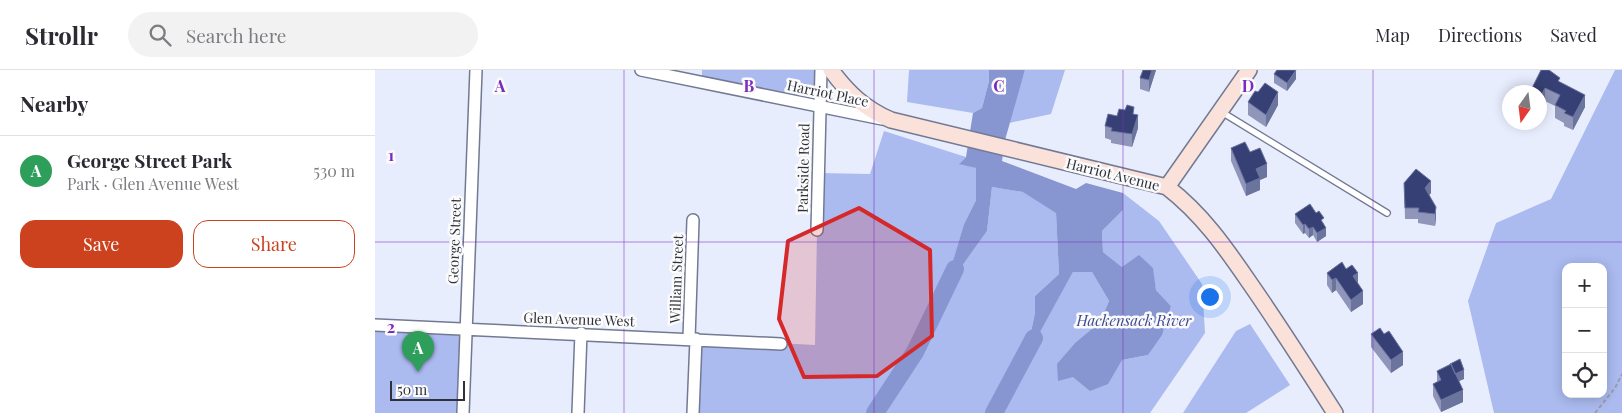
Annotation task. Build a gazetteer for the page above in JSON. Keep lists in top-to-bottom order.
{
  "streets": {
    "street": [
      "Harriot Place",
      "Parkside Road",
      "Harriot Avenue",
      "George Street",
      "William Street",
      "Glen Avenue West"
    ]
  },
  "crossings": [
    ["Harriot Place", "Parkside Road"],
    ["Harriot Place", "Harriot Avenue"],
    ["George Street", "Glen Avenue West"],
    ["William Street", "Glen Avenue West"]
  ],
  "water": ["Hackensack River"],
  "scale_bar": "50 m",
  "north": "bottom",
  "page": {
    "header": "Strollr",
    "search": "Search here",
    "nav": ["Map", "Directions", "Saved"],
    "heading": "Nearby",
    "list": [
      {
        "mark": "A",
        "name": "George Street Park",
        "note": "Park · Glen Avenue West",
        "value": "530 m"
      }
    ],
    "buttons": ["Save", "Share"],
    "map_buttons": ["+", "−"],
    "pins": "A",
    "scale": "50 m"
  },
  "grid": {
    "columns": [
      "A",
      "B",
      "C",
      "D"
    ],
    "rows": ["1", "2"]
  }
}
